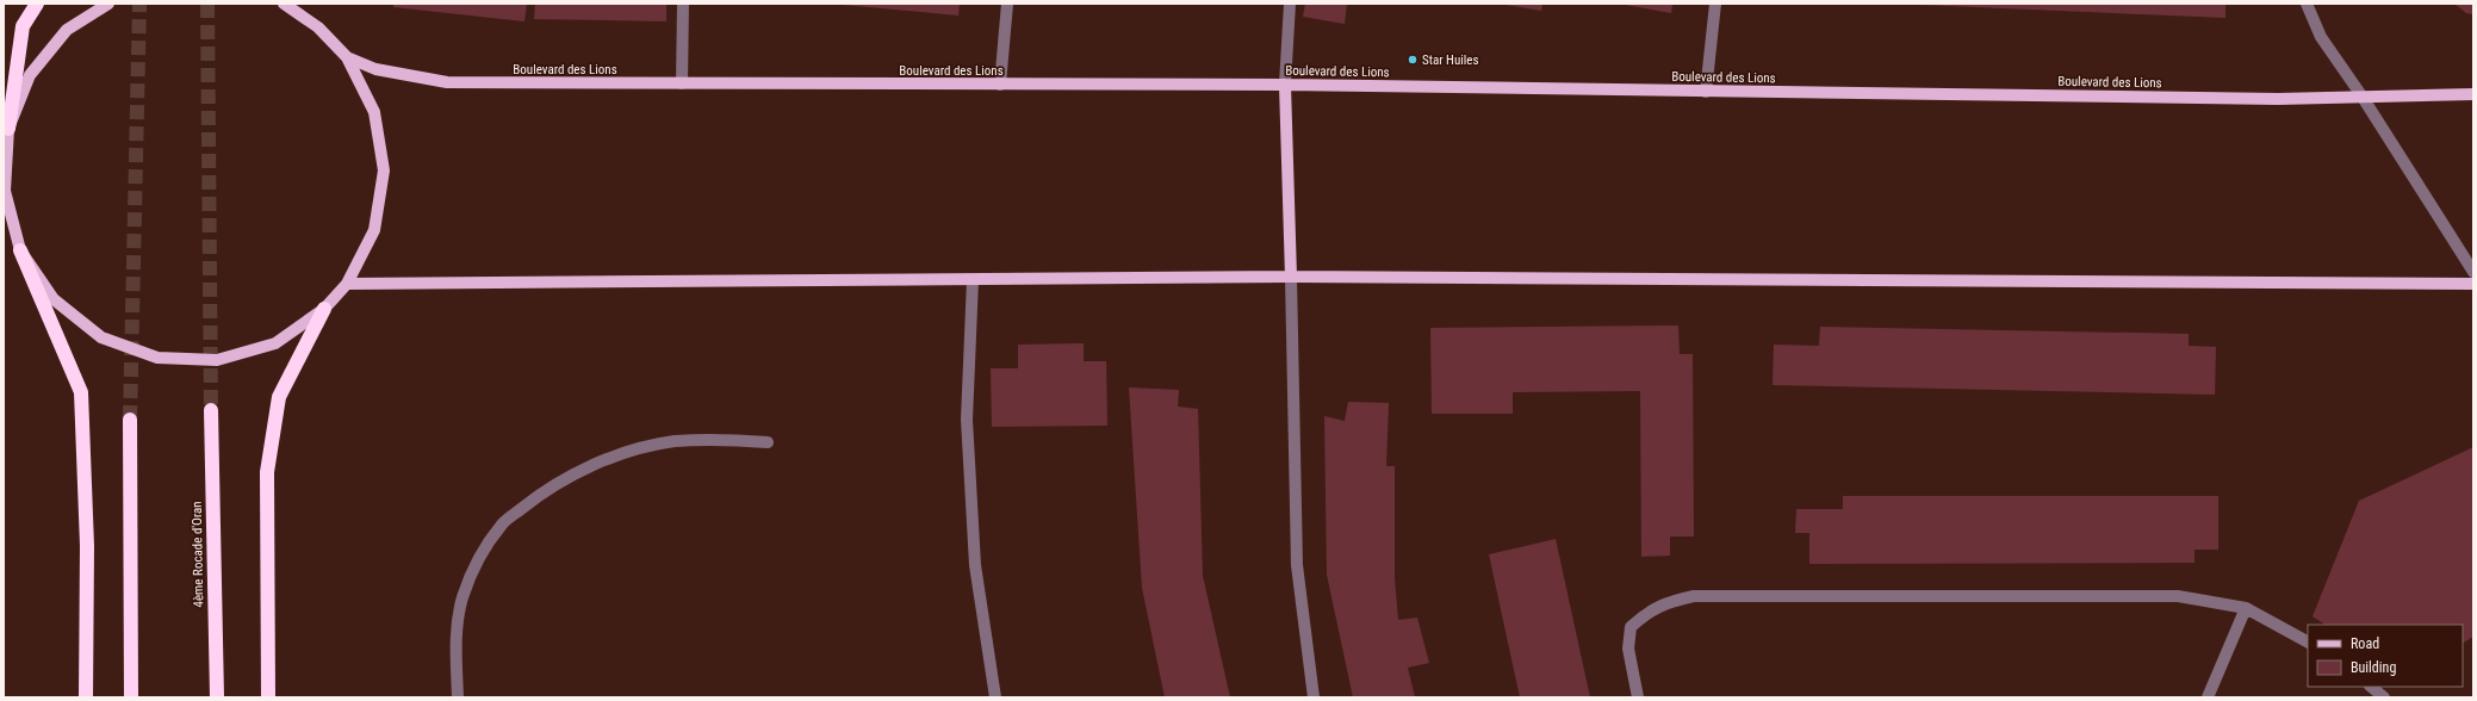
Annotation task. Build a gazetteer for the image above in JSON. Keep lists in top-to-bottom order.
{
  "streets": {
    "highway": ["4ème Rocade d'Oran"],
    "main road": ["Boulevard des Lions"]
  },
  "places": ["Star Huiles"],
  "legend": ["Road", "Building"]
}
